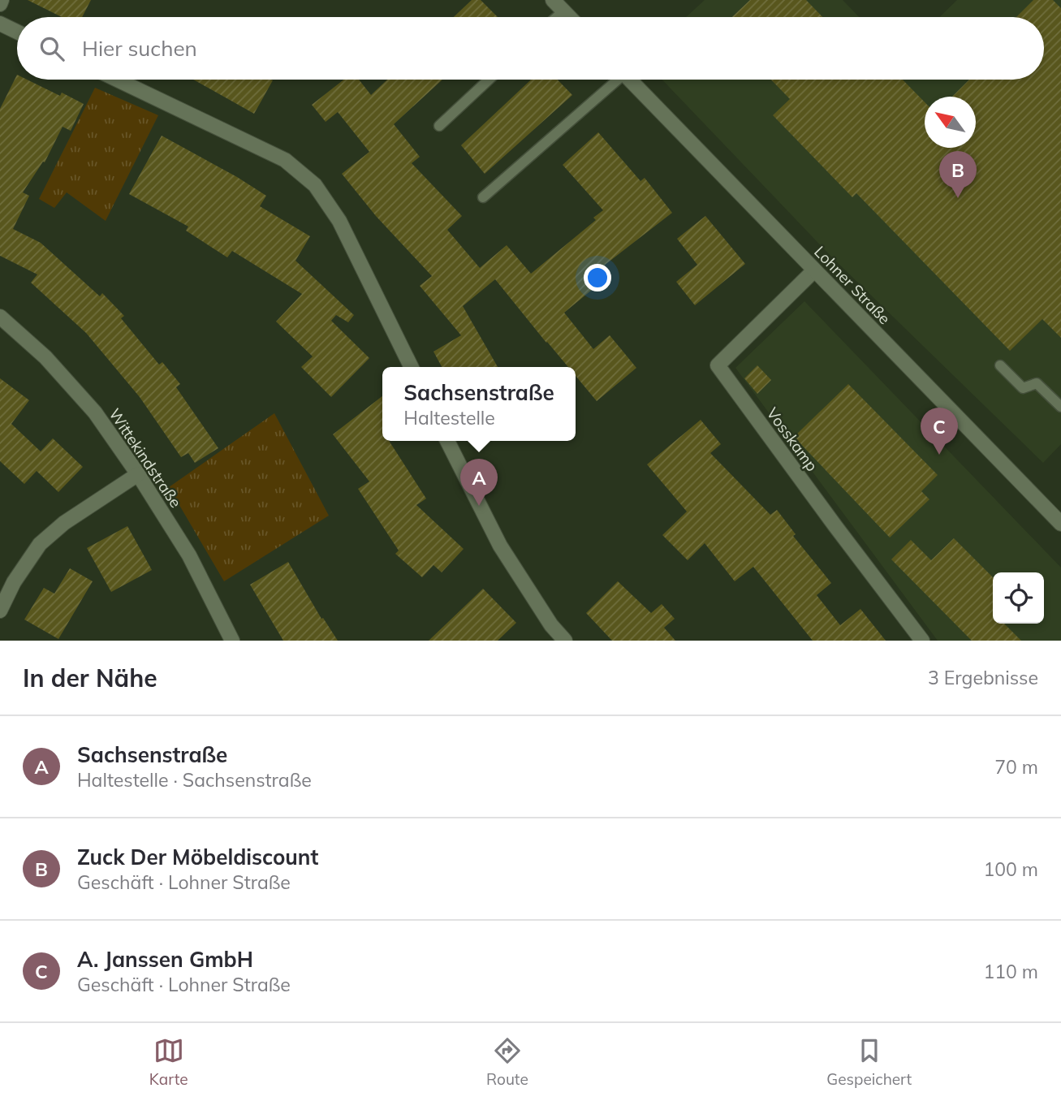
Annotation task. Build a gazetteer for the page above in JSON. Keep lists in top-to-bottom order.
{
  "streets": {
    "street": ["Lohner Straße", "Vosskamp", "Wittekindstraße"]
  },
  "crossings": [
    ["Lohner Straße", "Vosskamp"]
  ],
  "north": "top left",
  "page": {
    "search": "Hier suchen",
    "pins": ["B", "C", "A"],
    "popup": ["Sachsenstraße", "Haltestelle"],
    "heading": ["In der Nähe", "3 Ergebnisse"],
    "list": [
      {
        "mark": "A",
        "name": "Sachsenstraße",
        "note": "Haltestelle · Sachsenstraße",
        "value": "70 m"
      },
      {
        "mark": "B",
        "name": "Zuck Der Möbeldiscount",
        "note": "Geschäft · Lohner Straße",
        "value": "100 m"
      },
      {
        "mark": "C",
        "name": "A. Janssen GmbH",
        "note": "Geschäft · Lohner Straße",
        "value": "110 m"
      }
    ],
    "nav": ["Karte", "Route", "Gespeichert"]
  }
}
